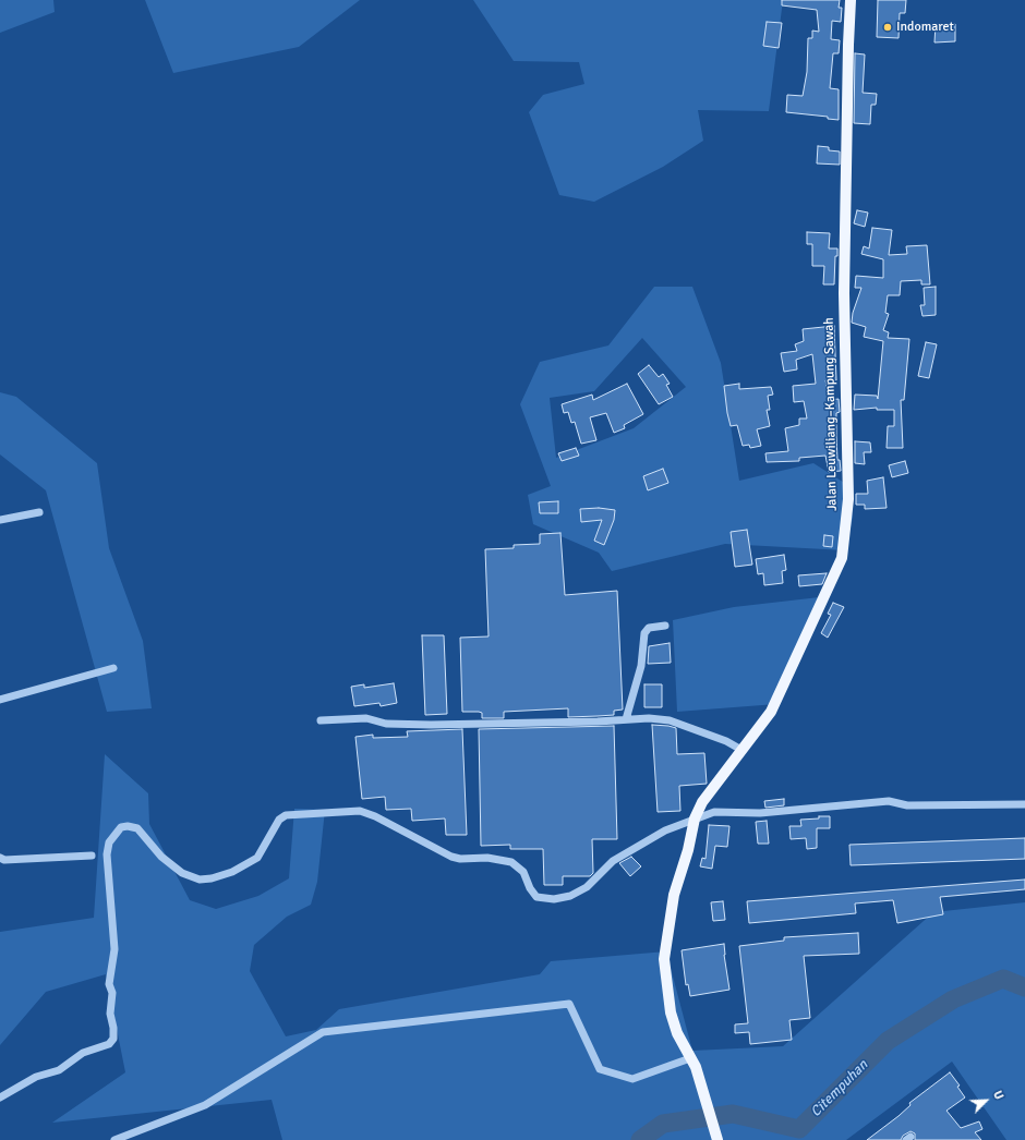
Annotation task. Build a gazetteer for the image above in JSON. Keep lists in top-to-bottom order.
{
  "streets": {
    "main road": ["Jalan Leuwiliang–Kampung Sawah"]
  },
  "water": ["Citempuhan"],
  "places": ["Indomaret"],
  "north": "top right"
}
